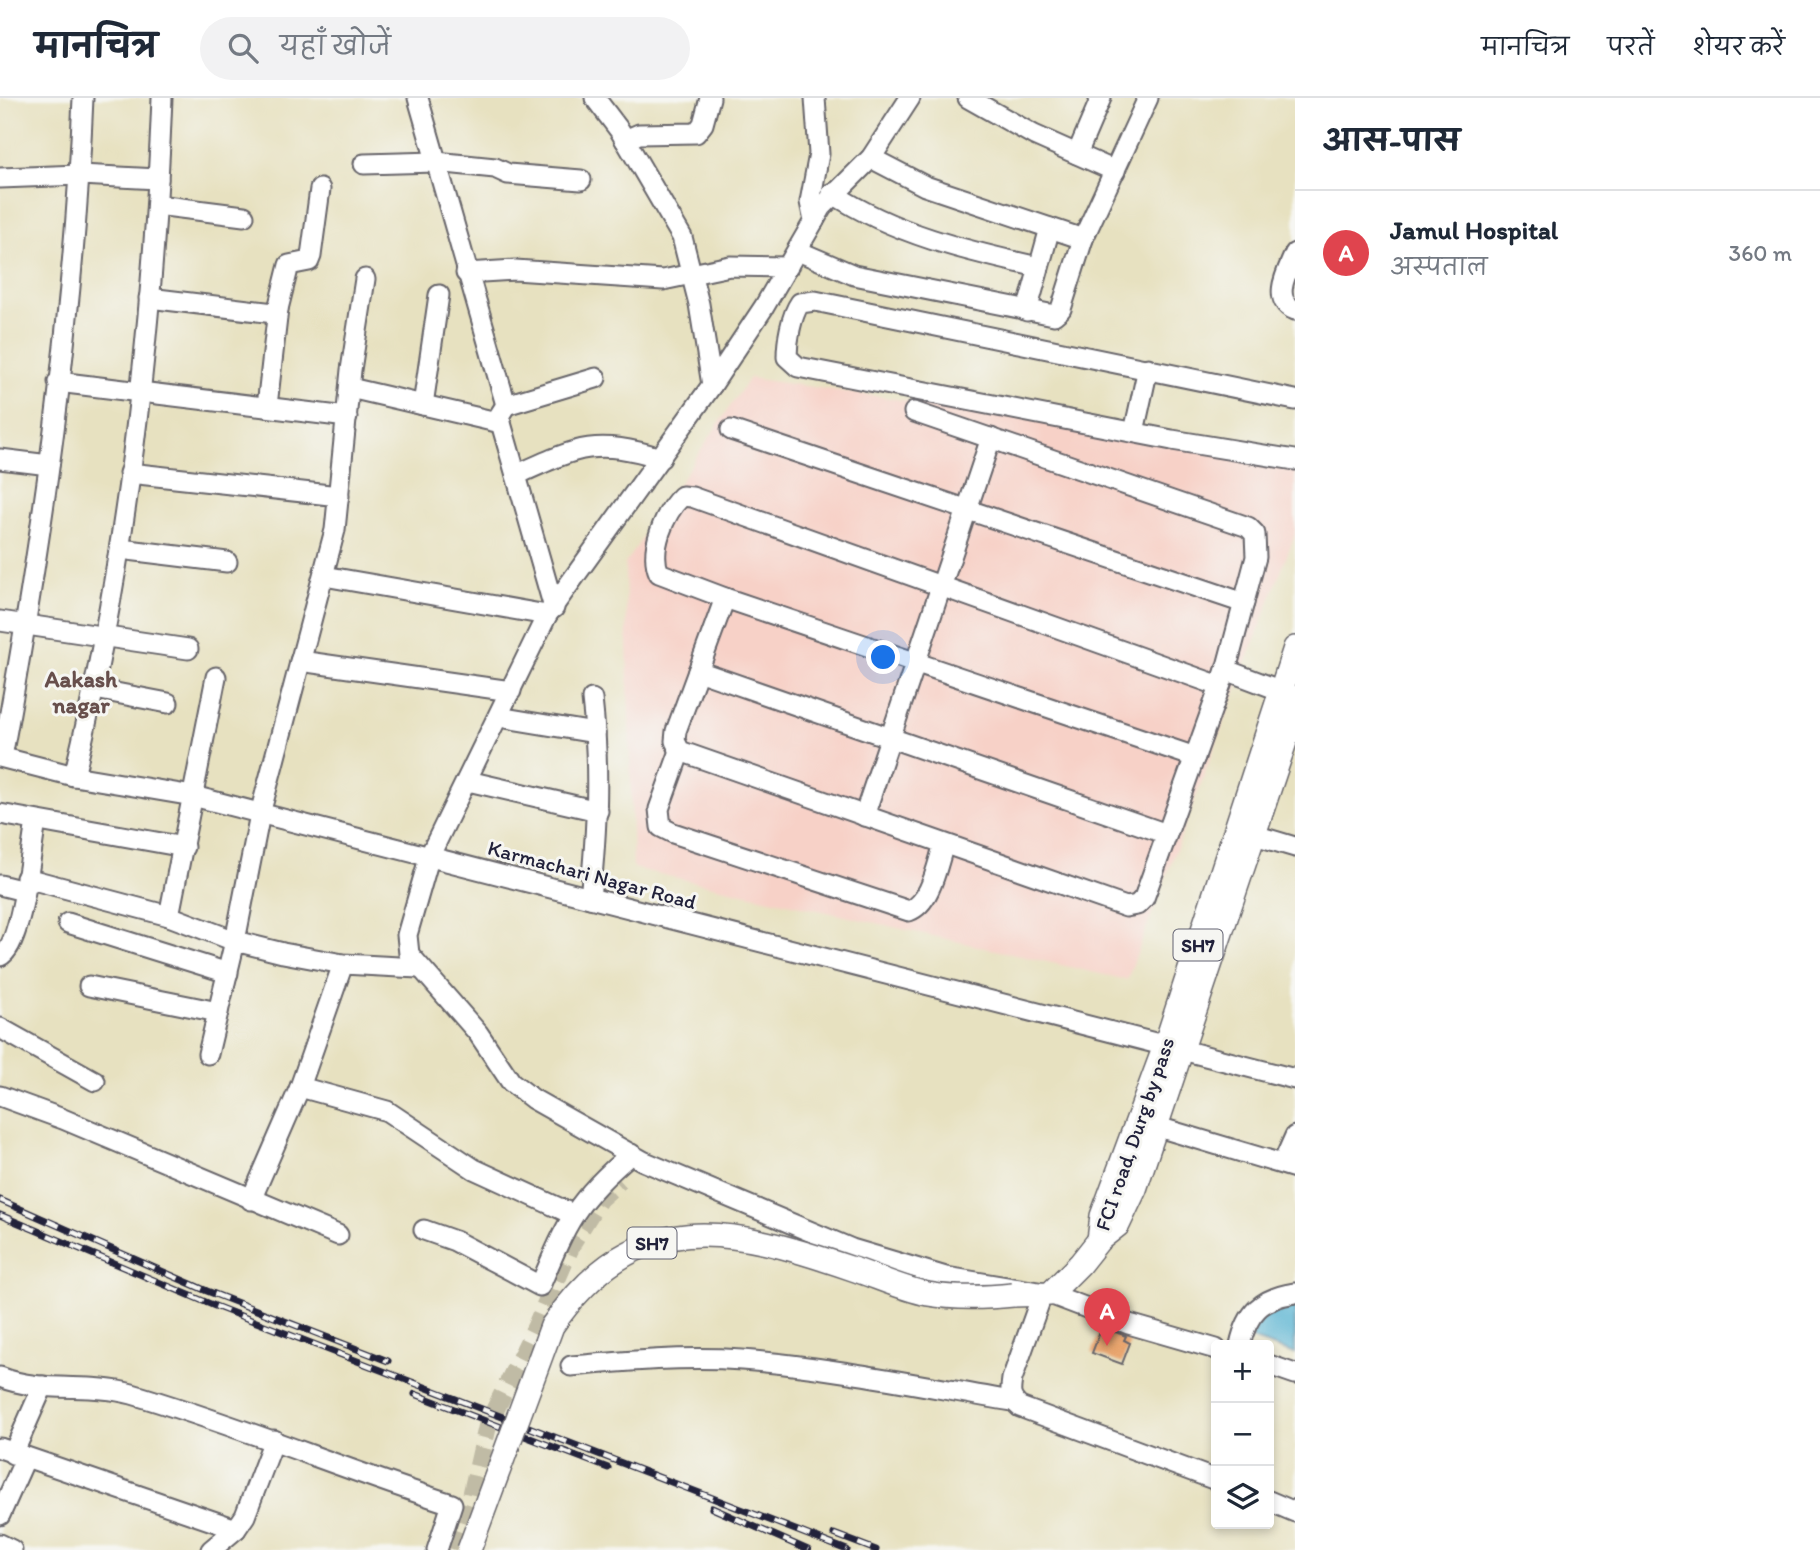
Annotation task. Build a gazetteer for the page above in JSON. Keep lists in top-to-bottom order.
{
  "streets": {
    "main road": ["SH7", "FCI road, Durg by pass"],
    "street": ["Karmachari Nagar Road"]
  },
  "crossings": [
    ["Karmachari Nagar Road", "FCI road, Durg by pass"],
    ["SH7", "FCI road, Durg by pass"]
  ],
  "districts": ["Aakash nagar"],
  "page": {
    "header": "मानचित्र",
    "search": "यहाँ खोजें",
    "nav": ["मानचित्र", "परतें", "शेयर करें"],
    "heading": "आस-पास",
    "list": [
      {
        "mark": "A",
        "name": "Jamul Hospital",
        "note": "अस्पताल",
        "value": "360 m"
      }
    ],
    "pins": "A",
    "map_buttons": ["+", "−"]
  }
}
